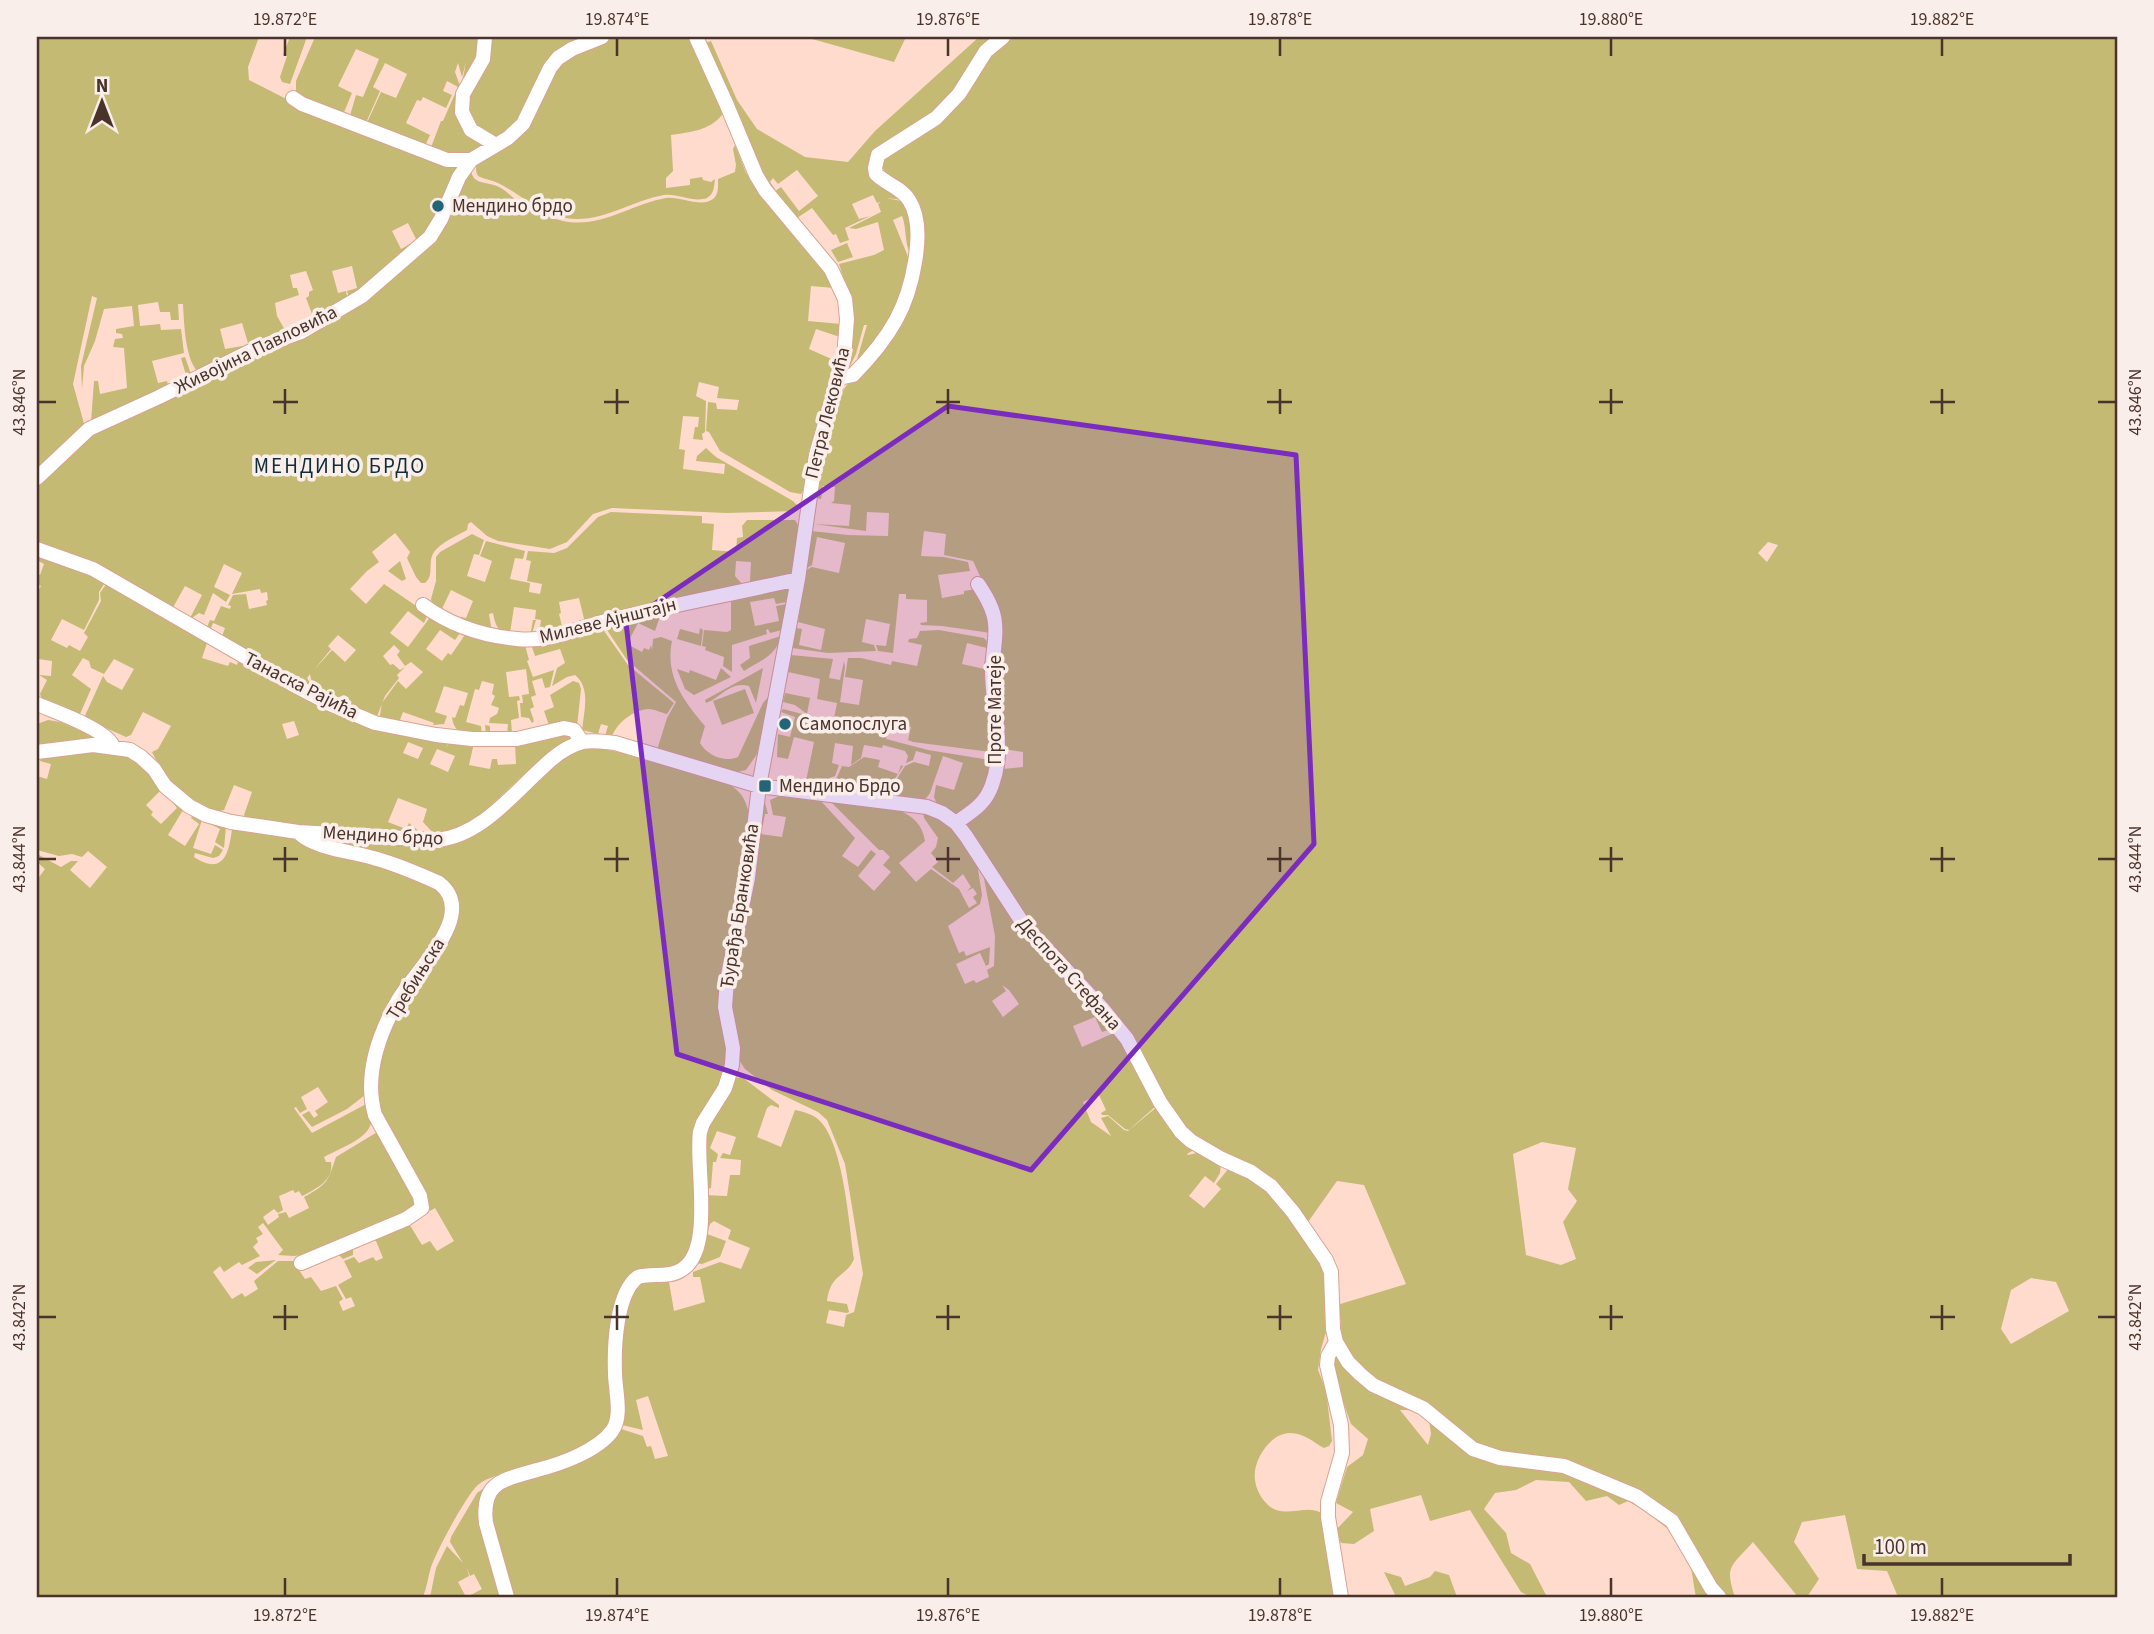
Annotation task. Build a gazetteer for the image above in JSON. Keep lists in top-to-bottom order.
{
  "streets": {
    "street": [
      "Живојина Павловића",
      "Петра Лековића",
      "Милеве Ајнштајн",
      "Танаска Рајића",
      "Проте Матеје",
      "Мендино брдо",
      "Ђурађа Бранковића",
      "Деспота Стефана",
      "Требињска"
    ]
  },
  "crossings": [
    ["Петра Лековића", "Милеве Ајнштајн"],
    ["Петра Лековића", "Ђурађа Бранковића"],
    ["Петра Лековића", "Деспота Стефана"],
    ["Танаска Рајића", "Мендино брдо"],
    ["Проте Матеје", "Деспота Стефана"],
    ["Мендино брдо", "Требињска"],
    ["Ђурађа Бранковића", "Деспота Стефана"]
  ],
  "districts": ["МЕНДИНО БРДО"],
  "places": {
    "other": ["Мендино брдо", "Самопослуга"],
    "transit": ["Мендино Брдо"]
  },
  "scale_bar": "100 m",
  "north": "top",
  "coordinates": [
    "19.872°E",
    "19.874°E",
    "19.876°E",
    "19.878°E",
    "19.880°E",
    "19.882°E",
    "43.846°N",
    "43.844°N",
    "43.842°N"
  ]
}
